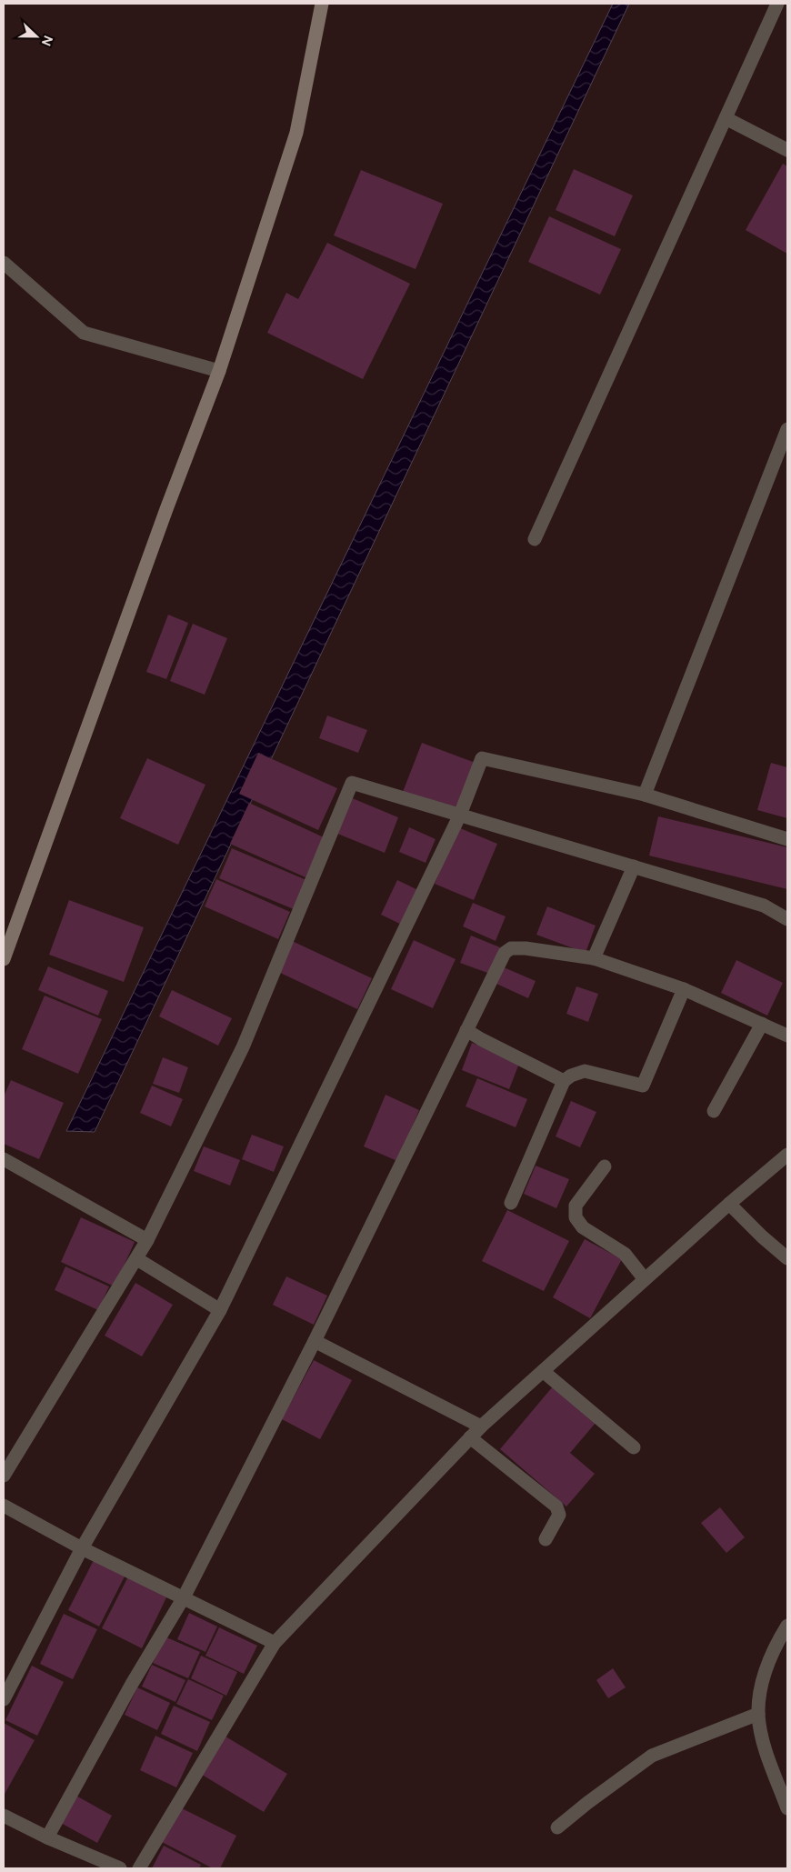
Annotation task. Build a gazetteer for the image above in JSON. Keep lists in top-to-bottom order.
{
  "north": "right"
}
